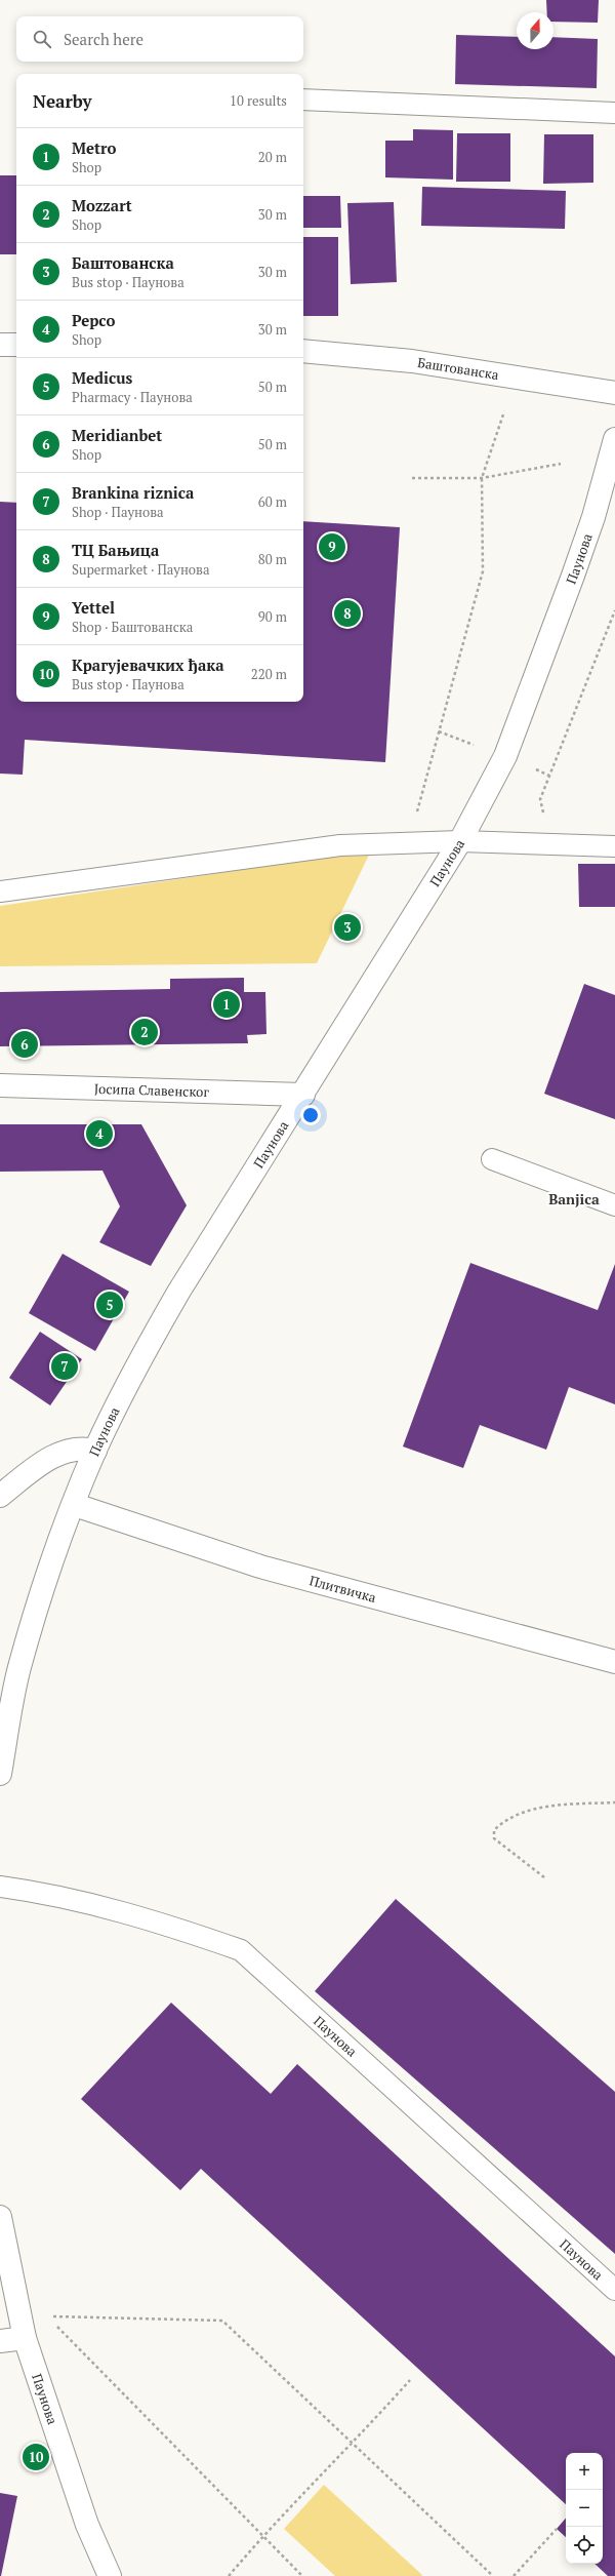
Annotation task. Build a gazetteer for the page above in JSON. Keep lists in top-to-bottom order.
{
  "streets": {
    "street": [
      "Баштованска",
      "Паунова",
      "Јосипа Славенског",
      "Плитвичка"
    ]
  },
  "crossings": [
    ["Паунова", "Јосипа Славенског"],
    ["Паунова", "Плитвичка"]
  ],
  "districts": ["Banjica"],
  "north": "top",
  "page": {
    "search": "Search here",
    "heading": ["Nearby", "10 results"],
    "list": [
      {
        "mark": "1",
        "name": "Metro",
        "note": "Shop",
        "value": "20 m"
      },
      {
        "mark": "2",
        "name": "Mozzart",
        "note": "Shop",
        "value": "30 m"
      },
      {
        "mark": "3",
        "name": "Баштованска",
        "note": "Bus stop · Паунова",
        "value": "30 m"
      },
      {
        "mark": "4",
        "name": "Pepco",
        "note": "Shop",
        "value": "30 m"
      },
      {
        "mark": "5",
        "name": "Medicus",
        "note": "Pharmacy · Паунова",
        "value": "50 m"
      },
      {
        "mark": "6",
        "name": "Meridianbet",
        "note": "Shop",
        "value": "50 m"
      },
      {
        "mark": "7",
        "name": "Brankina riznica",
        "note": "Shop · Паунова",
        "value": "60 m"
      },
      {
        "mark": "8",
        "name": "ТЦ Бањица",
        "note": "Supermarket · Паунова",
        "value": "80 m"
      },
      {
        "mark": "9",
        "name": "Yettel",
        "note": "Shop · Баштованска",
        "value": "90 m"
      },
      {
        "mark": "10",
        "name": "Крагујевачких ђака",
        "note": "Bus stop · Паунова",
        "value": "220 m"
      }
    ],
    "pins": [
      "9",
      "8",
      "3",
      "1",
      "2",
      "6",
      "4",
      "5",
      "7",
      "10"
    ],
    "map_buttons": ["+", "−"]
  }
}
